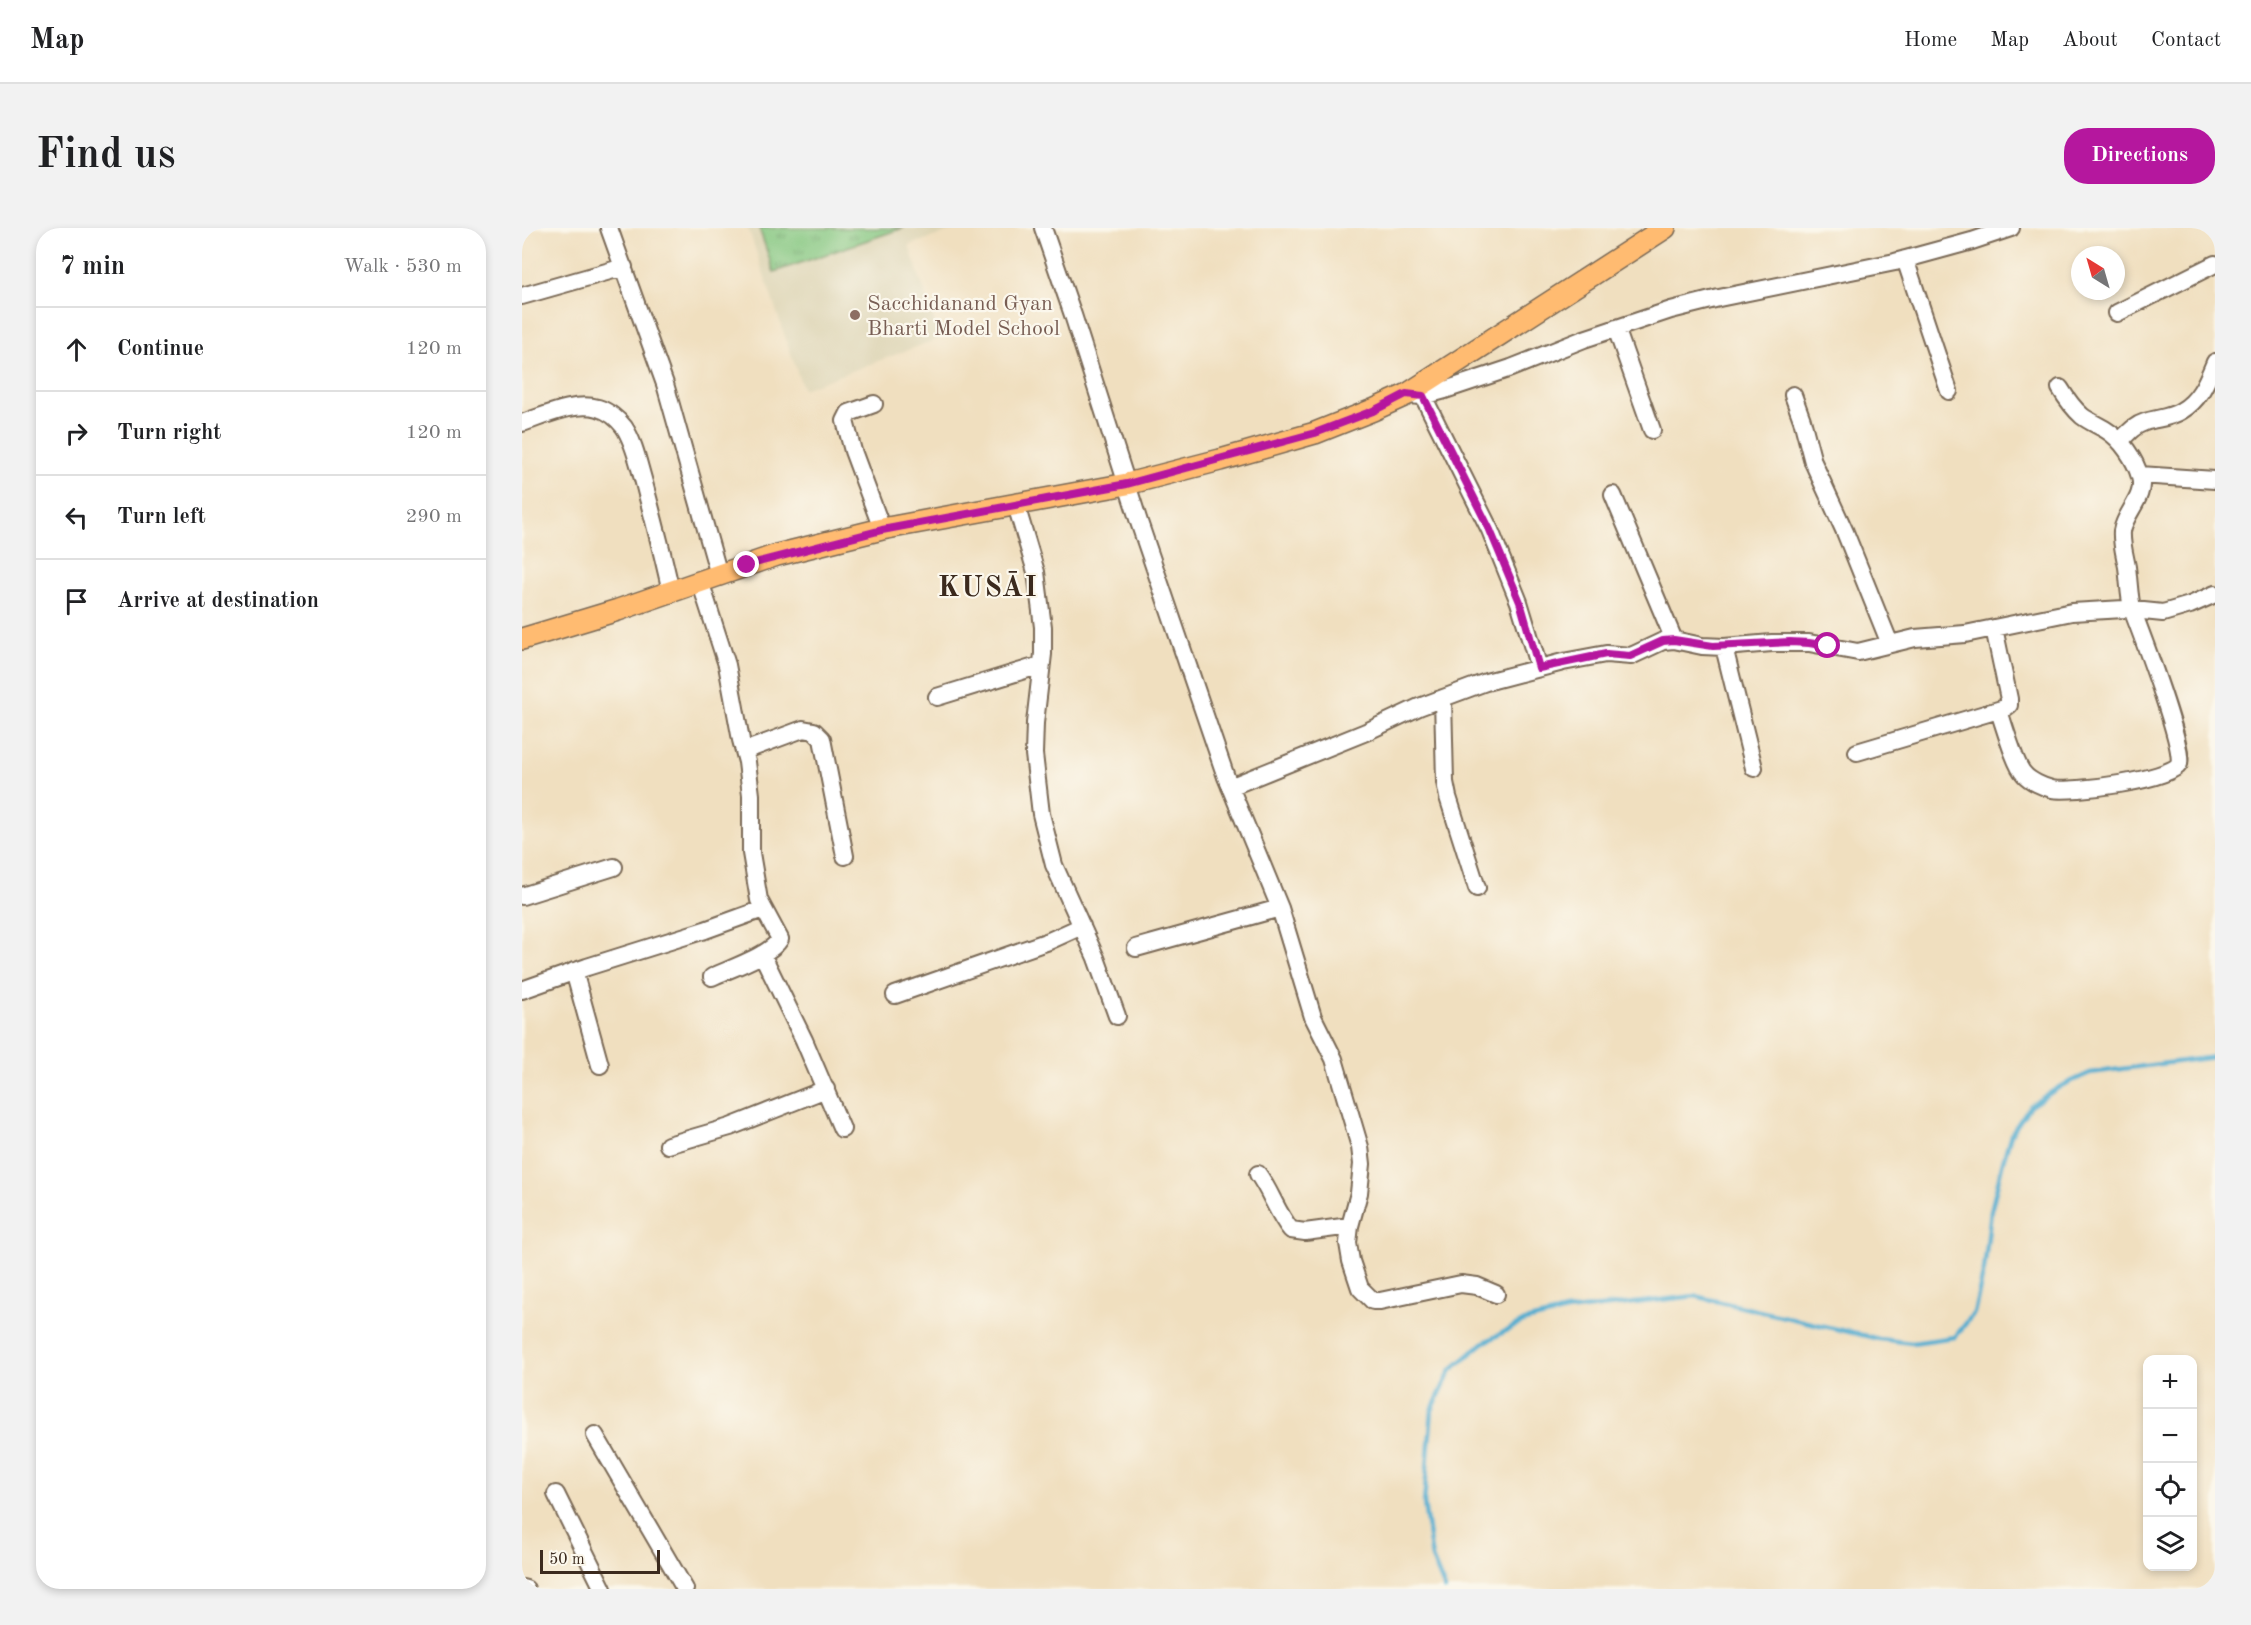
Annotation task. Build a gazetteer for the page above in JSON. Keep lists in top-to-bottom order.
{
  "districts": ["KUSĀI"],
  "places": ["Sacchidanand Gyan Bharti Model School"],
  "scale_bar": "50 m",
  "north": "top left",
  "page": {
    "header": "Map",
    "nav": [
      "Home",
      "Map",
      "About",
      "Contact"
    ],
    "buttons": "Directions",
    "title": "Find us",
    "heading": ["7 min", "Walk · 530 m"],
    "list": [
      ["Continue", "120 m"],
      ["Turn right", "120 m"],
      ["Turn left", "290 m"],
      "Arrive at destination"
    ],
    "map_buttons": ["+", "−"],
    "scale": "50 m"
  }
}
